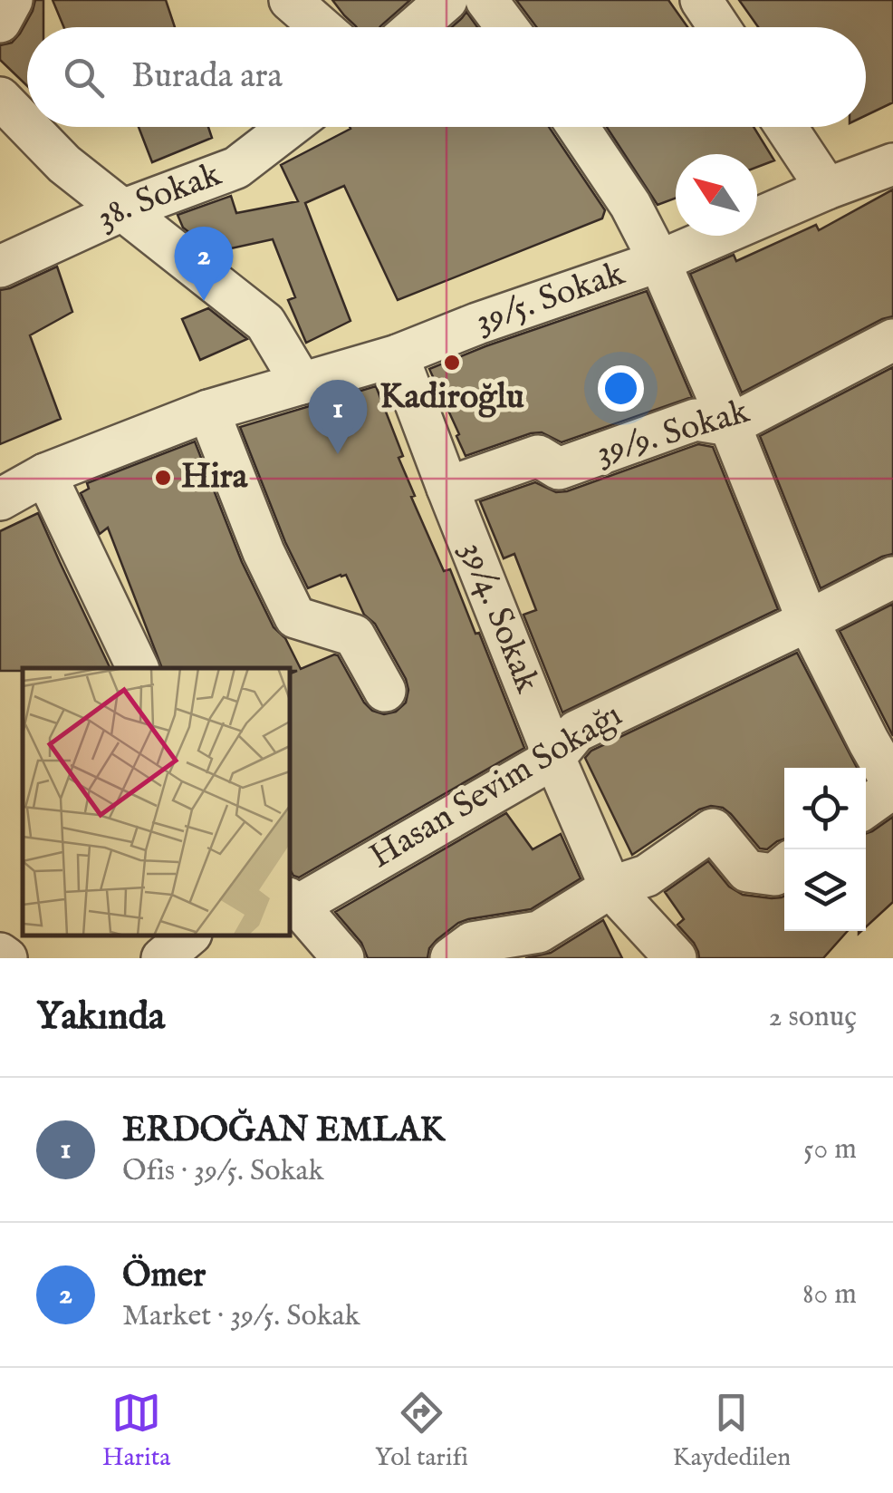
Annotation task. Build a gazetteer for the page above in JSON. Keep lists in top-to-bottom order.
{
  "streets": {
    "street": [
      "38. Sokak",
      "39/5. Sokak",
      "39/9. Sokak",
      "39/4. Sokak",
      "Hasan Sevim Sokağı"
    ]
  },
  "crossings": [
    ["39/5. Sokak", "39/4. Sokak"],
    ["39/9. Sokak", "39/4. Sokak"],
    ["39/4. Sokak", "Hasan Sevim Sokağı"]
  ],
  "places": ["Kadiroğlu", "Hira"],
  "north": "top left",
  "page": {
    "search": "Burada ara",
    "pins": ["2", "1"],
    "heading": ["Yakında", "2 sonuç"],
    "list": [
      {
        "mark": "1",
        "name": "ERDOĞAN EMLAK",
        "note": "Ofis · 39/5. Sokak",
        "value": "50 m"
      },
      {
        "mark": "2",
        "name": "Ömer",
        "note": "Market · 39/5. Sokak",
        "value": "80 m"
      }
    ],
    "nav": ["Harita", "Yol tarifi", "Kaydedilen"]
  }
}
